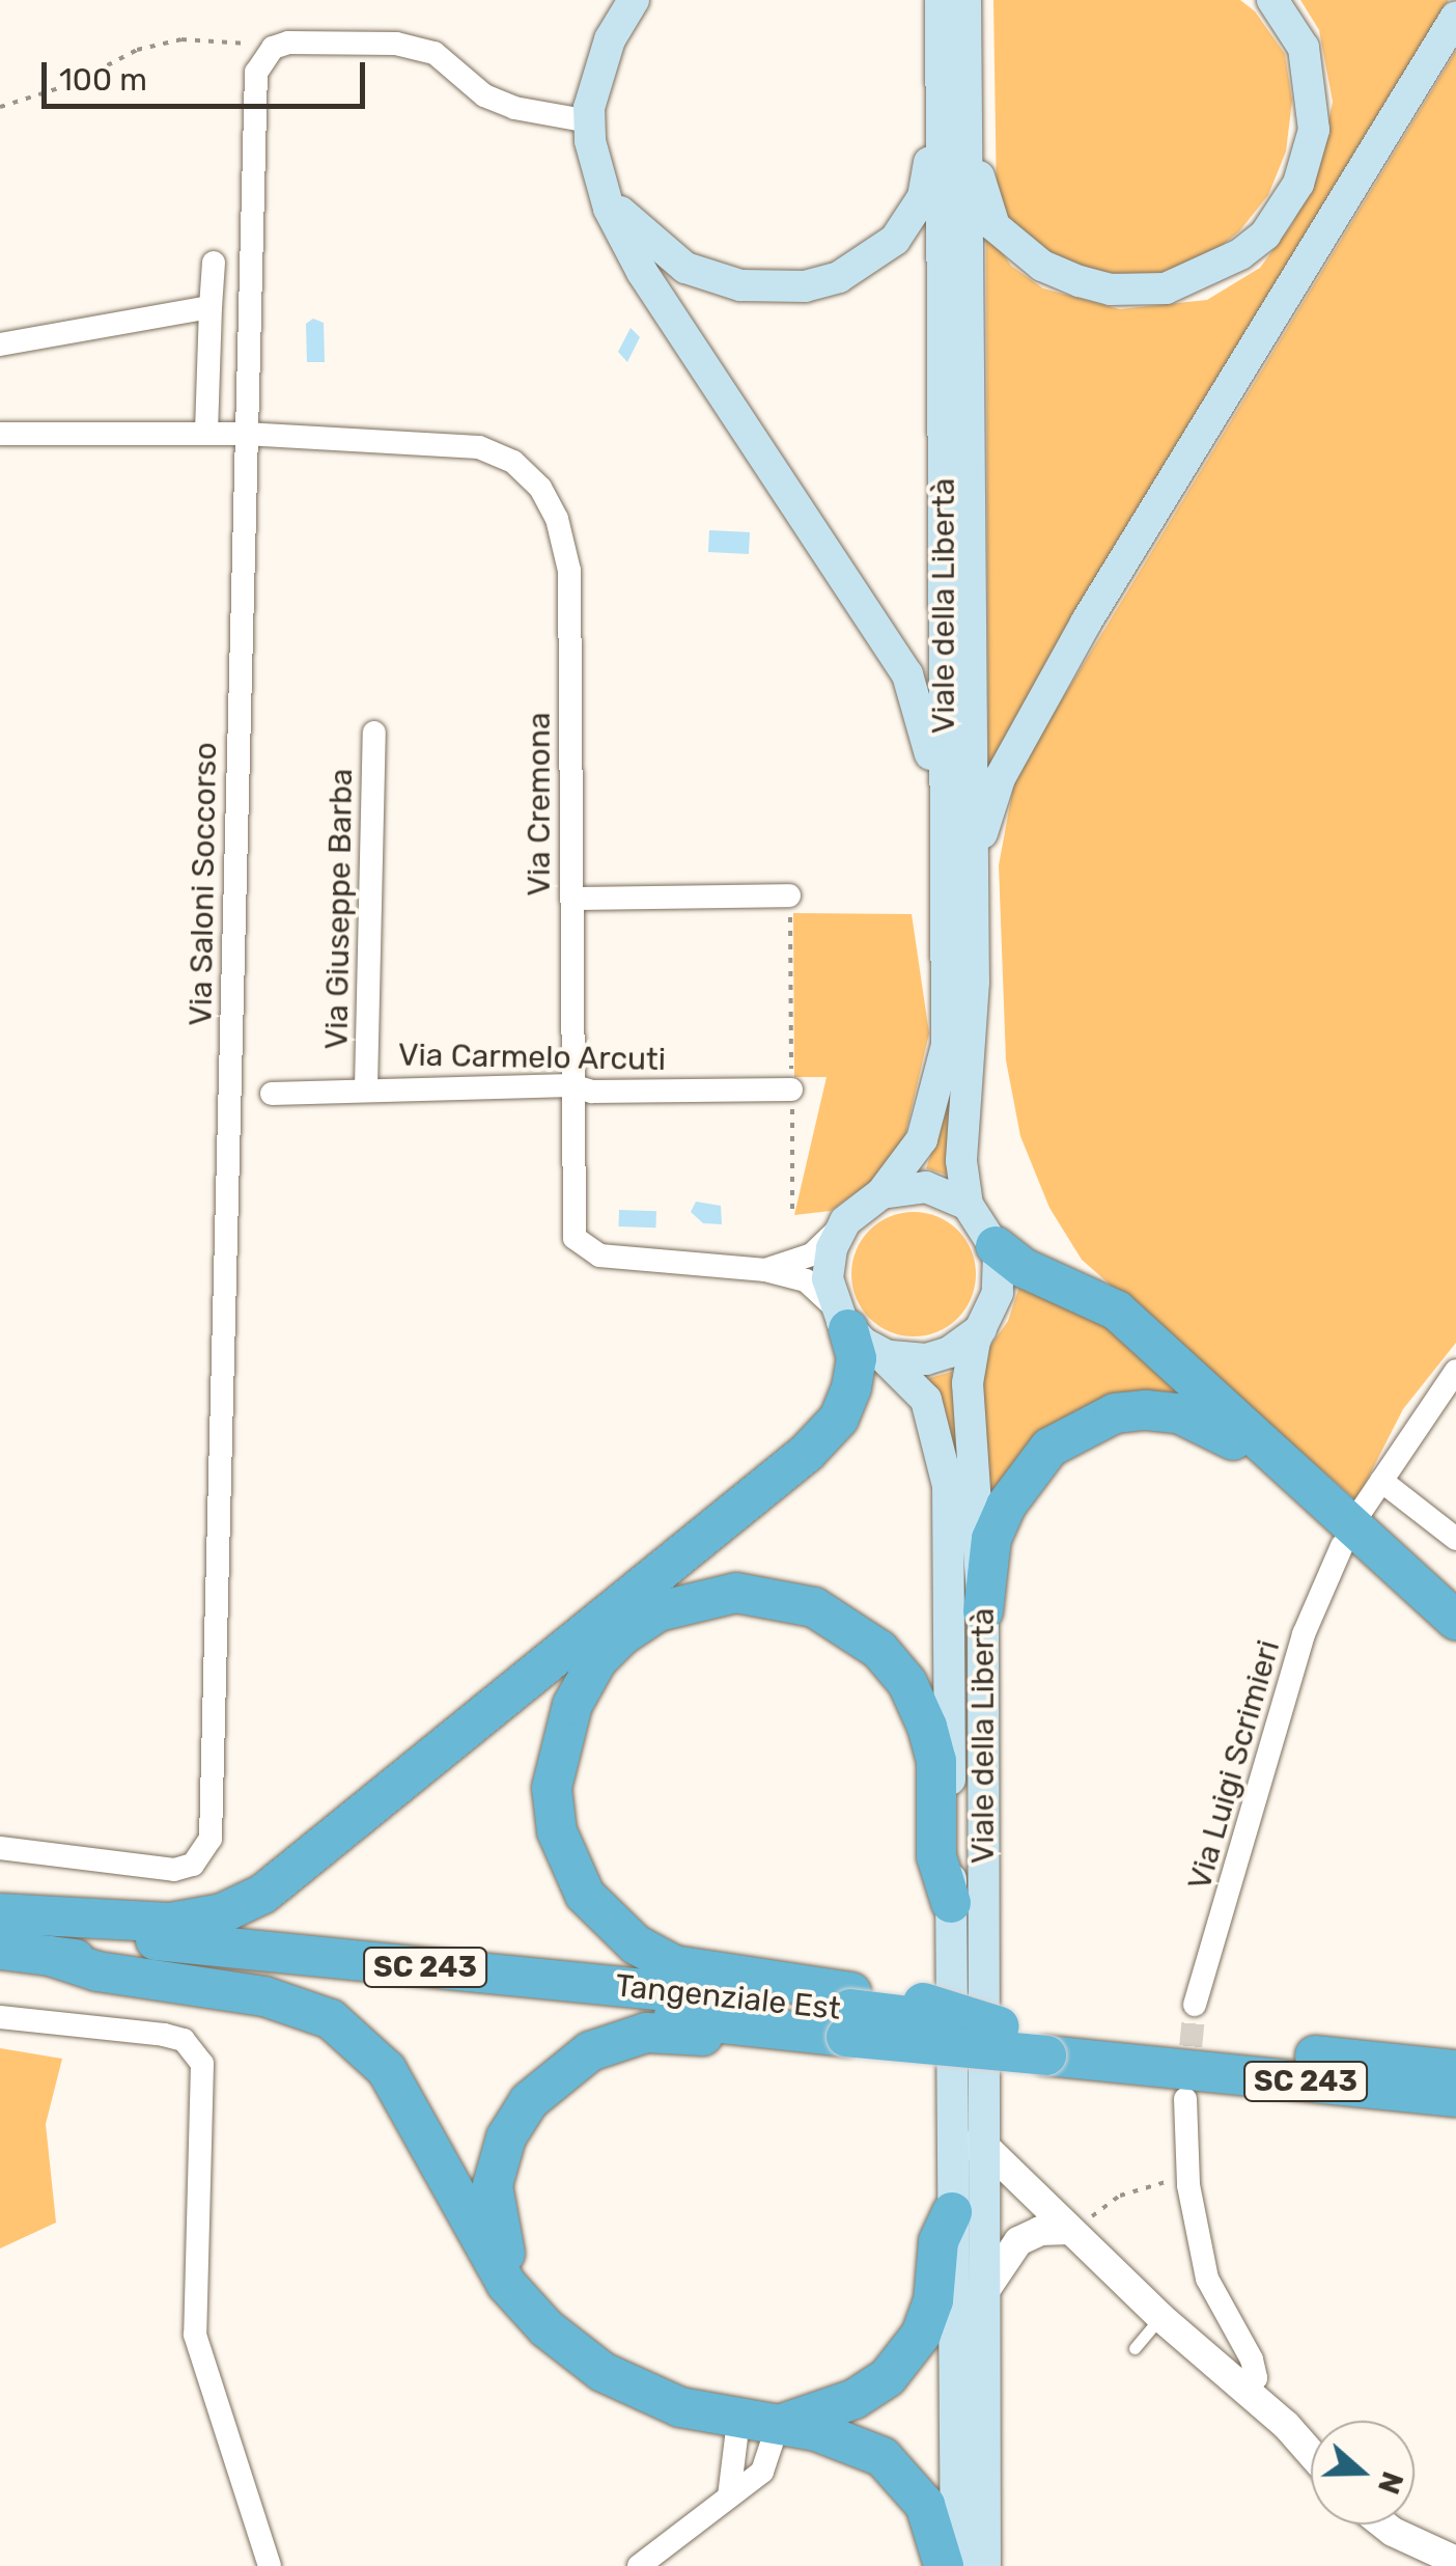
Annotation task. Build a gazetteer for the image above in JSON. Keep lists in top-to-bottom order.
{
  "streets": {
    "highway": ["SC 243", "Tangenziale Est"],
    "main road": ["Viale della Libertà"],
    "street": [
      "Via Cremona",
      "Via Saloni Soccorso",
      "Via Giuseppe Barba",
      "Via Carmelo Arcuti",
      "Via Luigi Scrimieri"
    ]
  },
  "crossings": [
    ["Viale della Libertà", "Via Cremona"],
    ["Via Cremona", "Via Saloni Soccorso"],
    ["Via Cremona", "Via Carmelo Arcuti"],
    ["Via Giuseppe Barba", "Via Carmelo Arcuti"]
  ],
  "scale_bar": "100 m",
  "north": "right"
}
